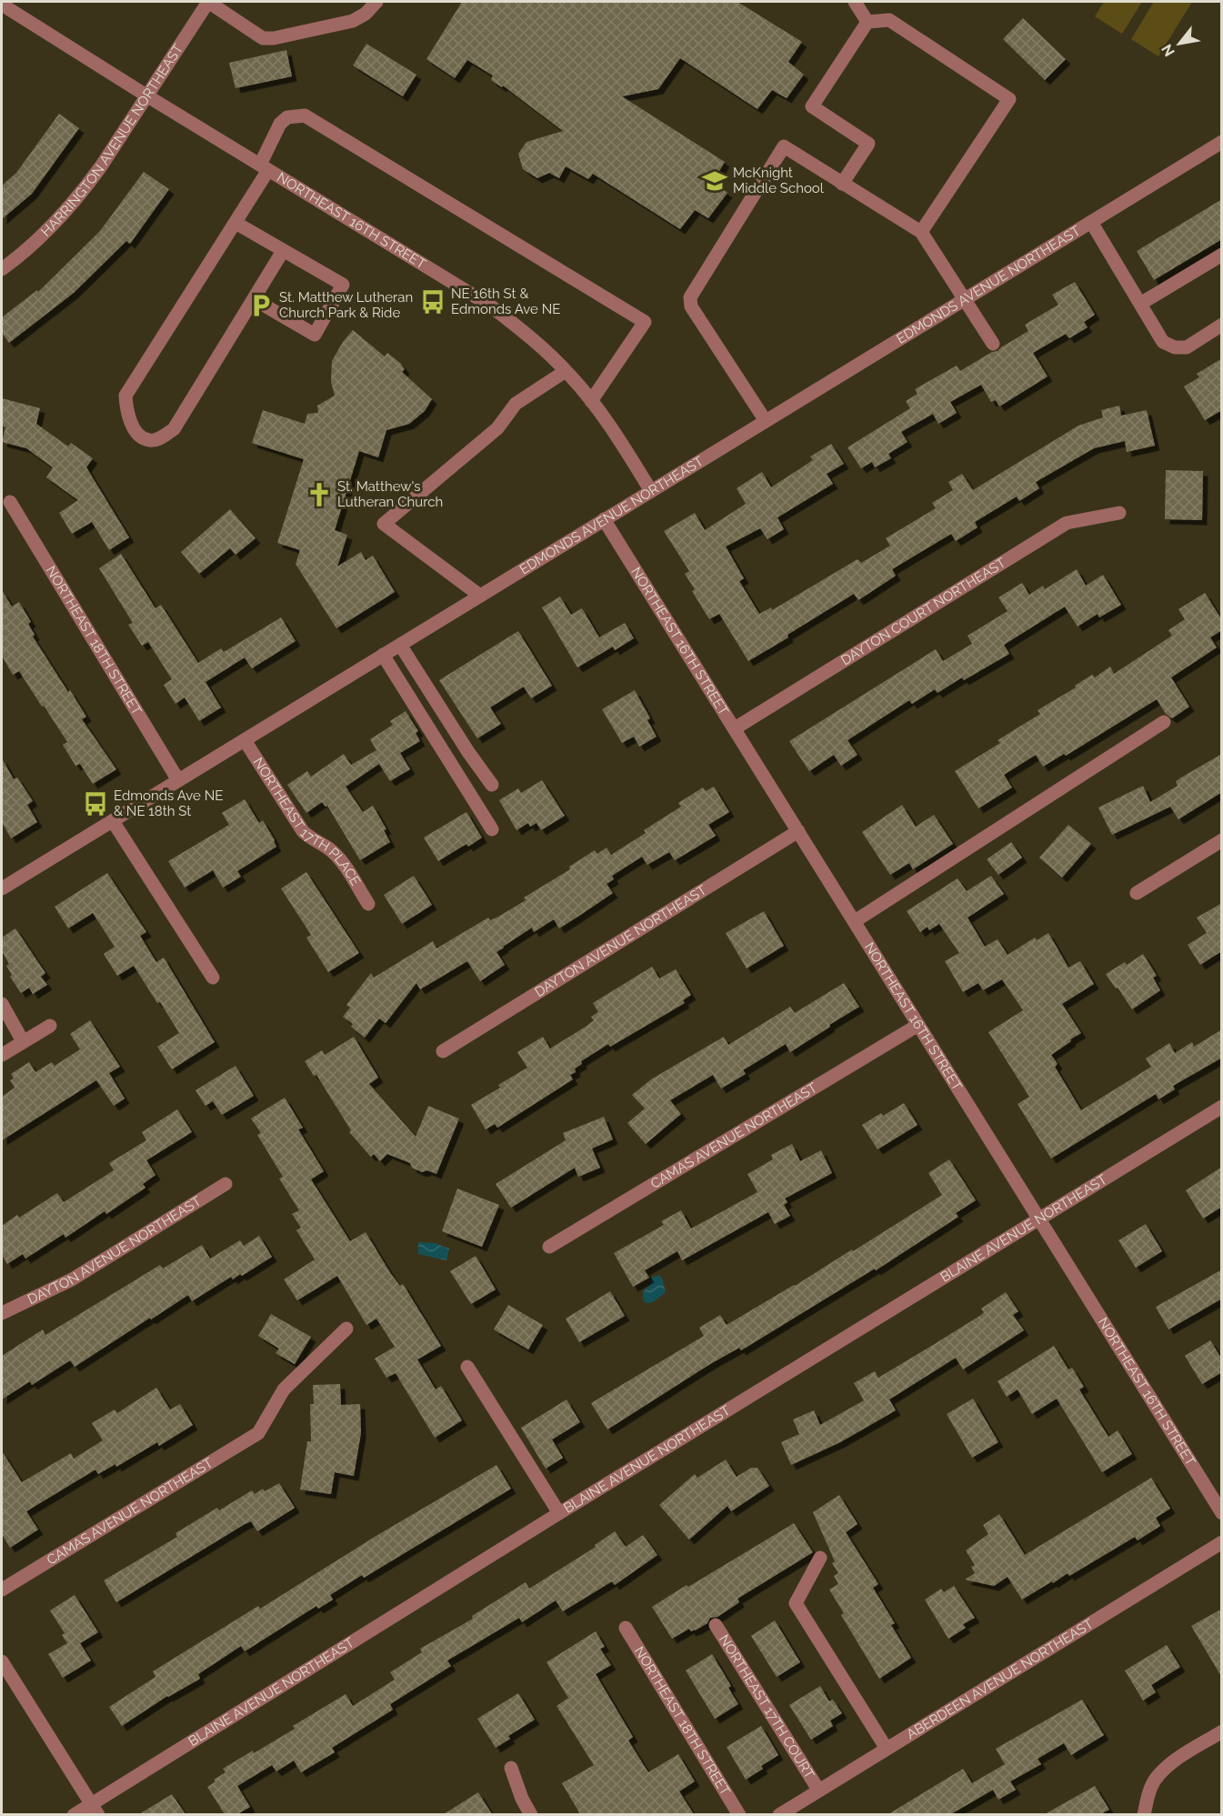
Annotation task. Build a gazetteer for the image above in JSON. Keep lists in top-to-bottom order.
{
  "streets": {
    "street": [
      "HARRINGTON AVENUE NORTHEAST",
      "NORTHEAST 16TH STREET",
      "EDMONDS AVENUE NORTHEAST",
      "DAYTON COURT NORTHEAST",
      "NORTHEAST 18TH STREET",
      "NORTHEAST 17TH PLACE",
      "DAYTON AVENUE NORTHEAST",
      "CAMAS AVENUE NORTHEAST",
      "BLAINE AVENUE NORTHEAST",
      "ABERDEEN AVENUE NORTHEAST",
      "NORTHEAST 17TH COURT"
    ]
  },
  "crossings": [
    ["HARRINGTON AVENUE NORTHEAST", "NORTHEAST 16TH STREET"],
    ["NORTHEAST 16TH STREET", "EDMONDS AVENUE NORTHEAST"],
    ["NORTHEAST 16TH STREET", "DAYTON COURT NORTHEAST"],
    ["NORTHEAST 16TH STREET", "DAYTON AVENUE NORTHEAST"],
    ["NORTHEAST 16TH STREET", "CAMAS AVENUE NORTHEAST"],
    ["NORTHEAST 16TH STREET", "BLAINE AVENUE NORTHEAST"],
    ["EDMONDS AVENUE NORTHEAST", "NORTHEAST 18TH STREET"],
    ["EDMONDS AVENUE NORTHEAST", "NORTHEAST 17TH PLACE"],
    ["ABERDEEN AVENUE NORTHEAST", "NORTHEAST 17TH COURT"]
  ],
  "places": {
    "school or university": ["McKnight Middle School"],
    "bus stop": ["NE 16th St & Edmonds Ave NE", "Edmonds Ave NE & NE 18th St"],
    "parking": ["St. Matthew Lutheran Church Park & Ride"],
    "church": ["St. Matthew's Lutheran Church"]
  },
  "north": "bottom left"
}
